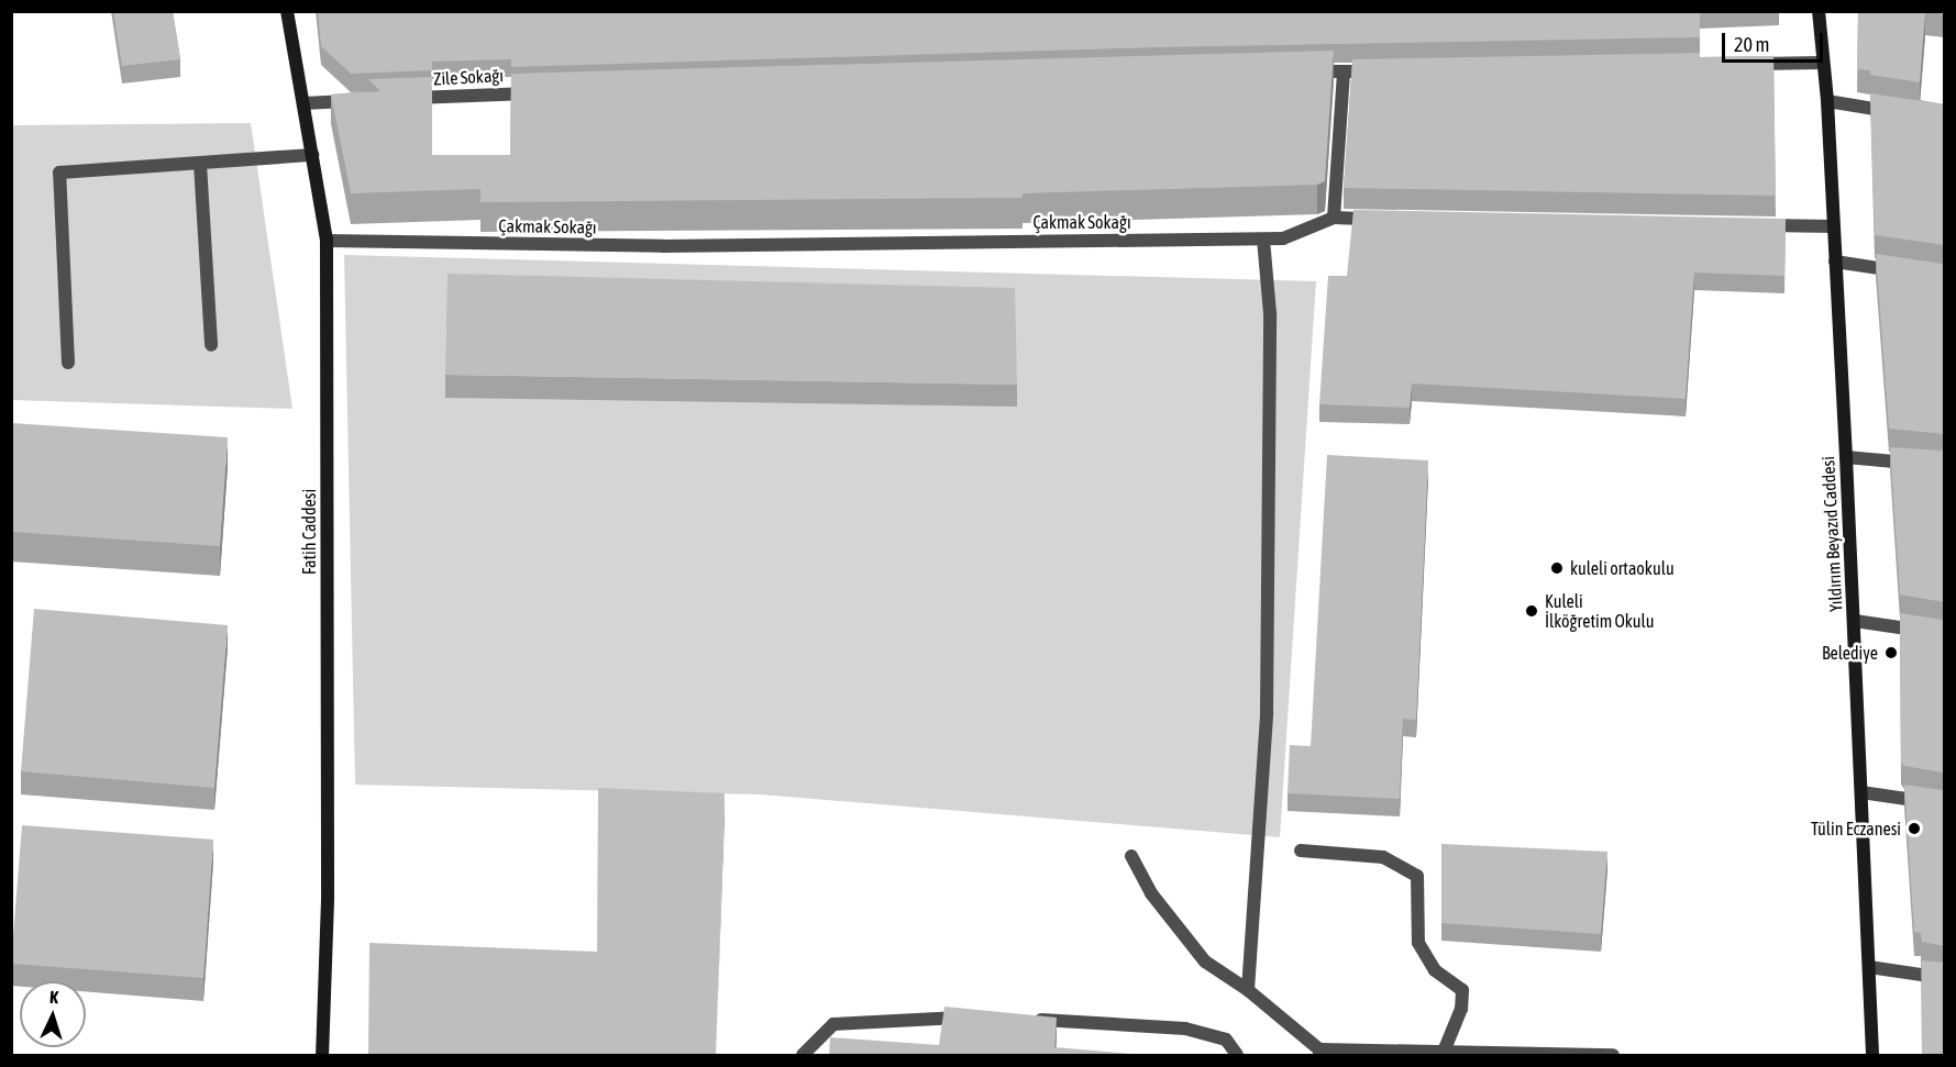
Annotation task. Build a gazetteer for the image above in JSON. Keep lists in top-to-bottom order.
{
  "streets": {
    "main road": ["Fatih Caddesi", "Yıldırım Beyazıd Caddesi"],
    "street": ["Zile Sokağı", "Çakmak Sokağı"]
  },
  "crossings": [
    ["Çakmak Sokağı", "Fatih Caddesi"]
  ],
  "places": [
    "kuleli ortaokulu",
    "Kuleli İlköğretim Okulu",
    "Belediye",
    "Tülin Eczanesi"
  ],
  "scale_bar": "20 m",
  "north": "top"
}
